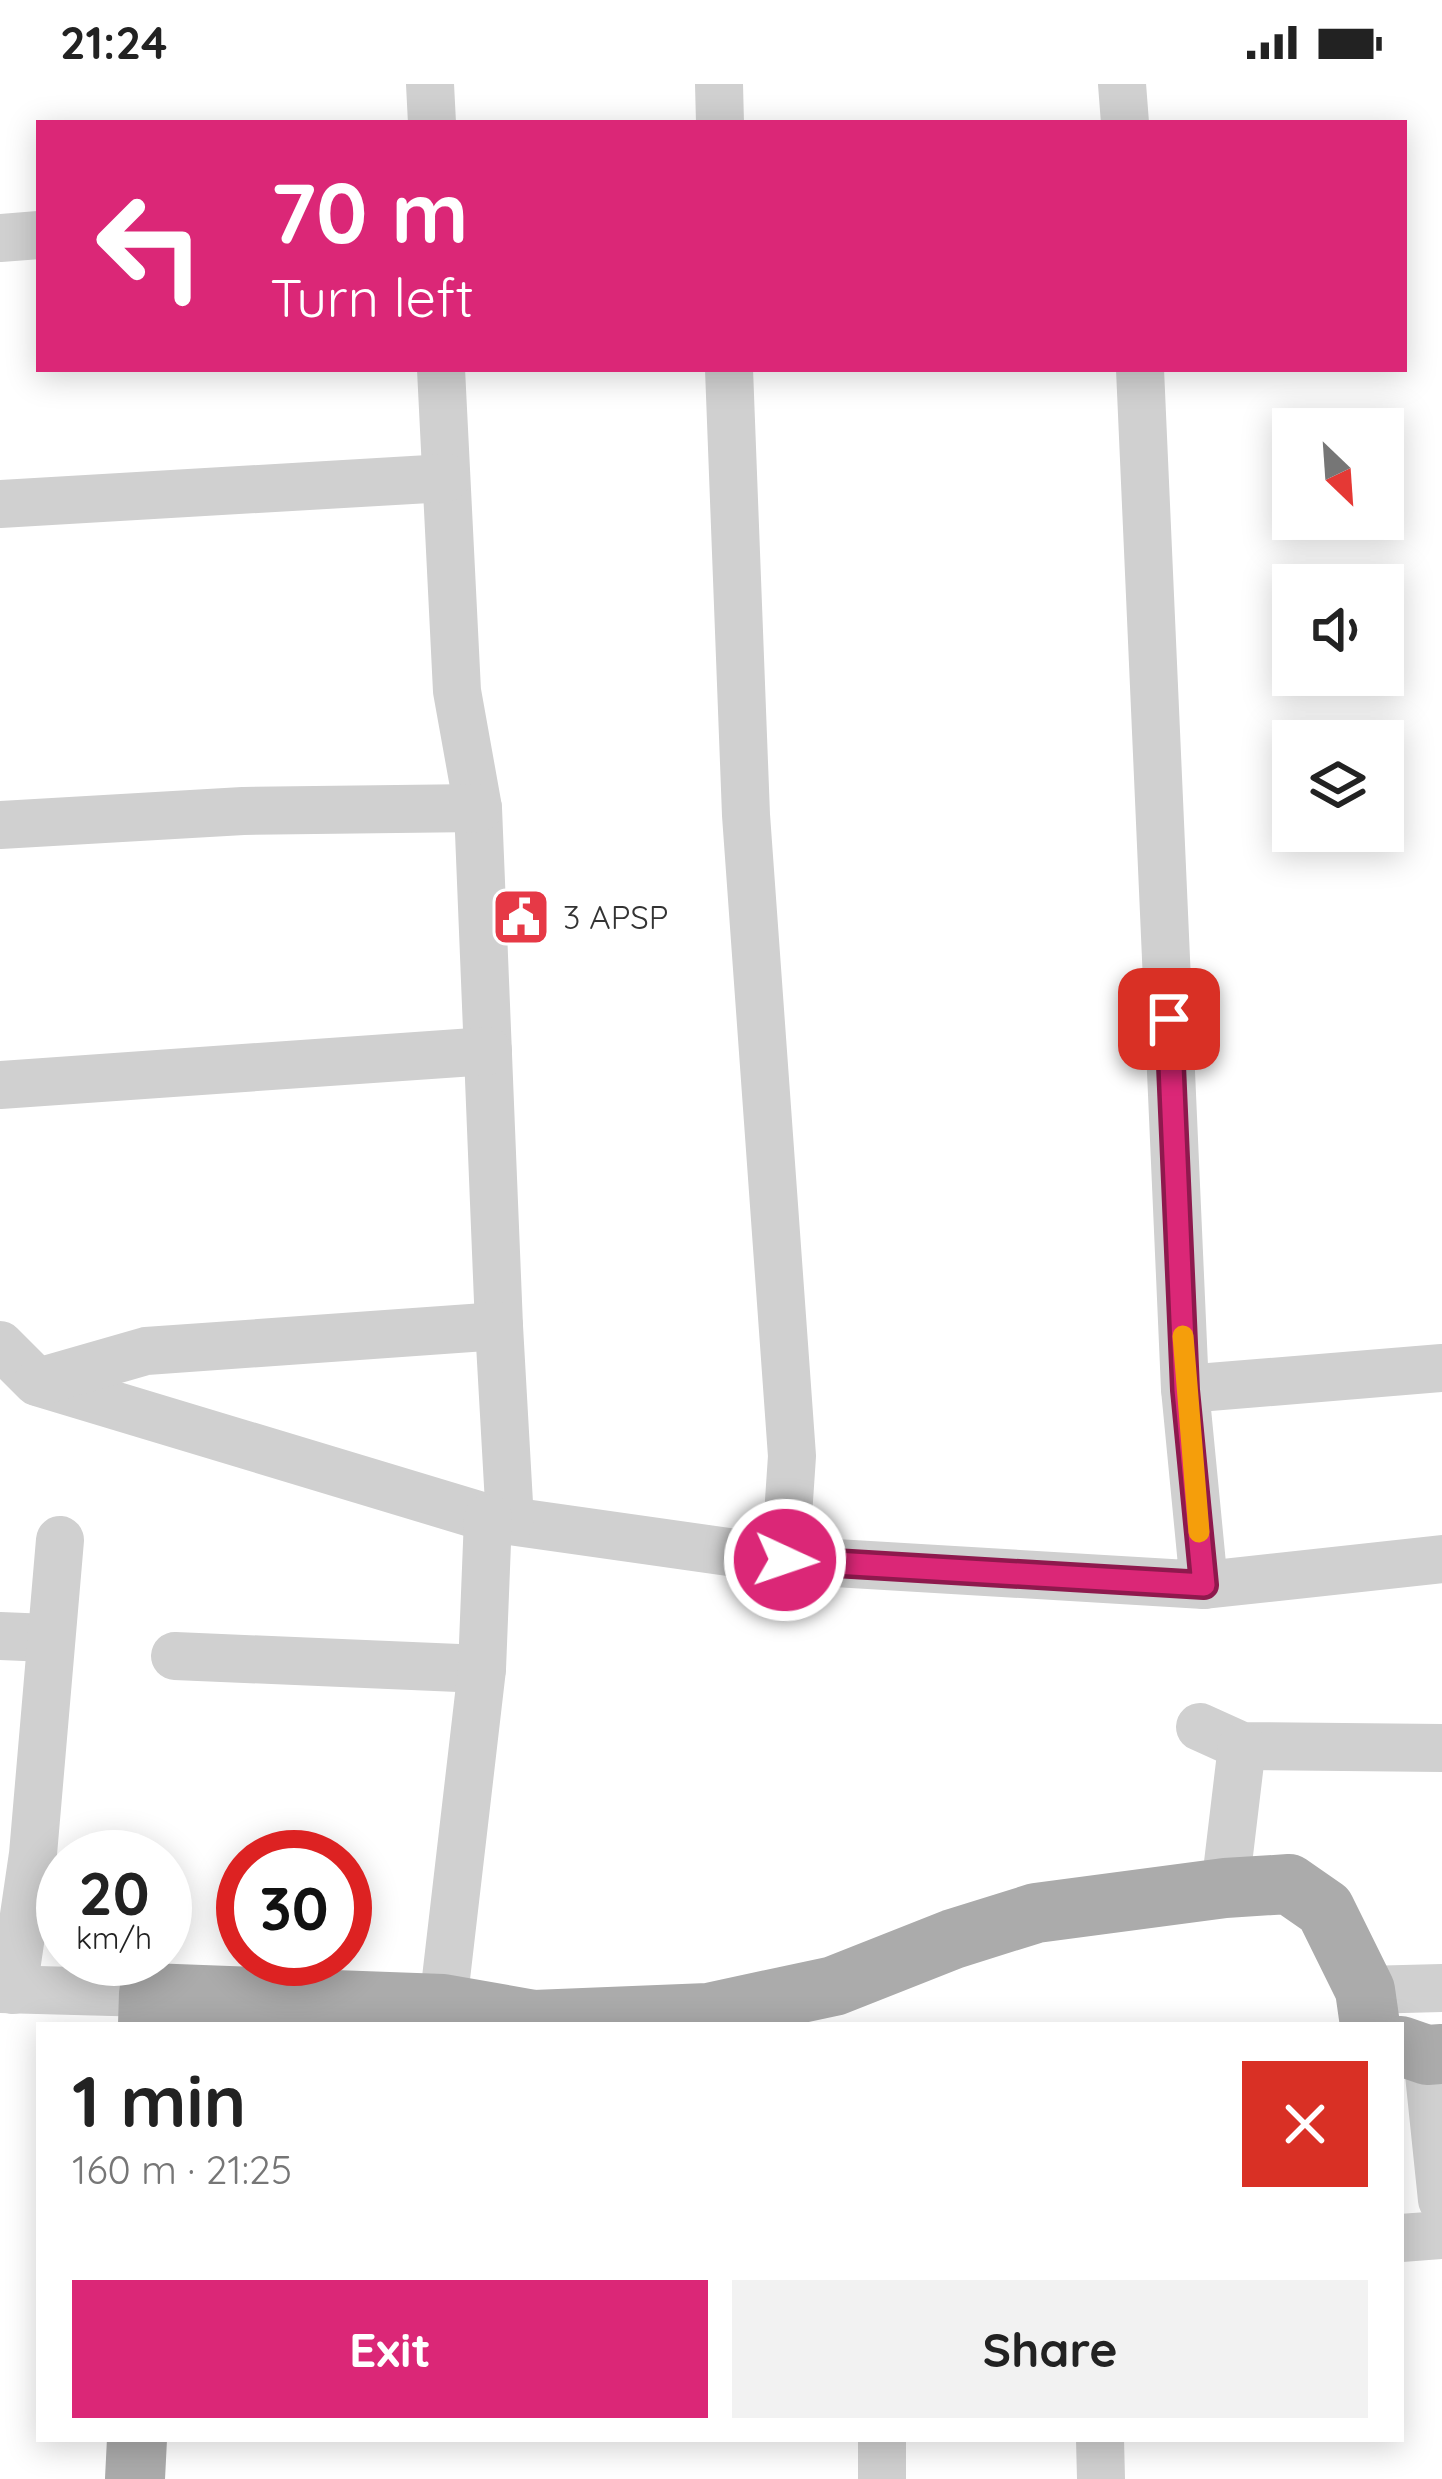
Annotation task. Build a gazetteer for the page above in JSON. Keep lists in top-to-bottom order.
{
  "places": {
    "public building": ["3 APSP"]
  },
  "north": "bottom right",
  "page": {
    "status": "21:24",
    "turn": ["70 m", "Turn left"],
    "speed": "20 km/h",
    "limit": "30",
    "heading": ["1 min", "160 m · 21:25"],
    "buttons": ["Exit", "Share"]
  }
}
